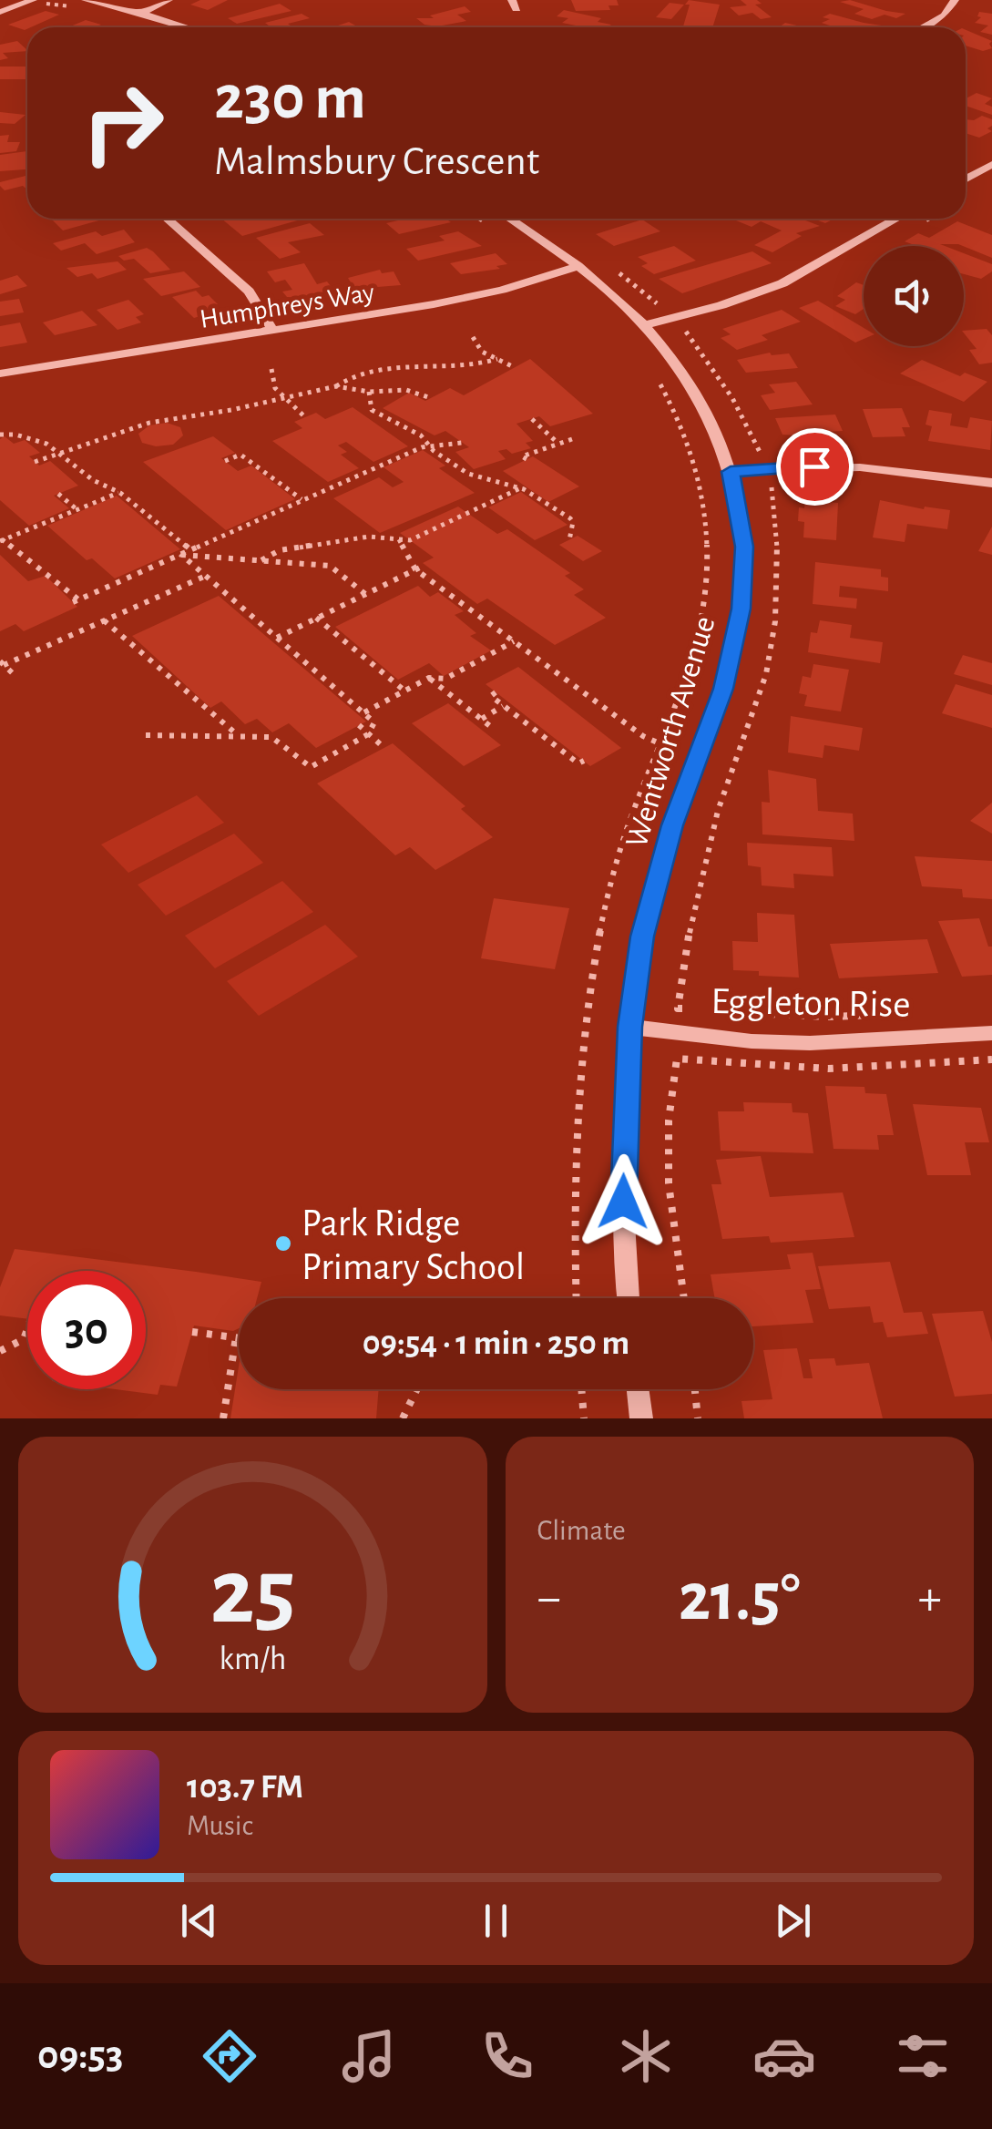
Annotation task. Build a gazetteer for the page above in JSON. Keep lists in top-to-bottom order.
{
  "streets": {
    "street": ["Humphreys Way", "Wentworth Avenue", "Eggleton Rise"]
  },
  "crossings": [
    ["Humphreys Way", "Wentworth Avenue"],
    ["Wentworth Avenue", "Eggleton Rise"]
  ],
  "places": ["Park Ridge Primary School"],
  "page": {
    "turn": ["230 m", "Malmsbury Crescent"],
    "limit": "30",
    "trip": "09:54 · 1 min · 250 m",
    "tile": "Climate",
    "heat": ["−", "21.5°", "+"],
    "song": ["103.7 FM", "Music"],
    "tabs": "09:53",
    "gauge": ["25", "km/h"]
  }
}
